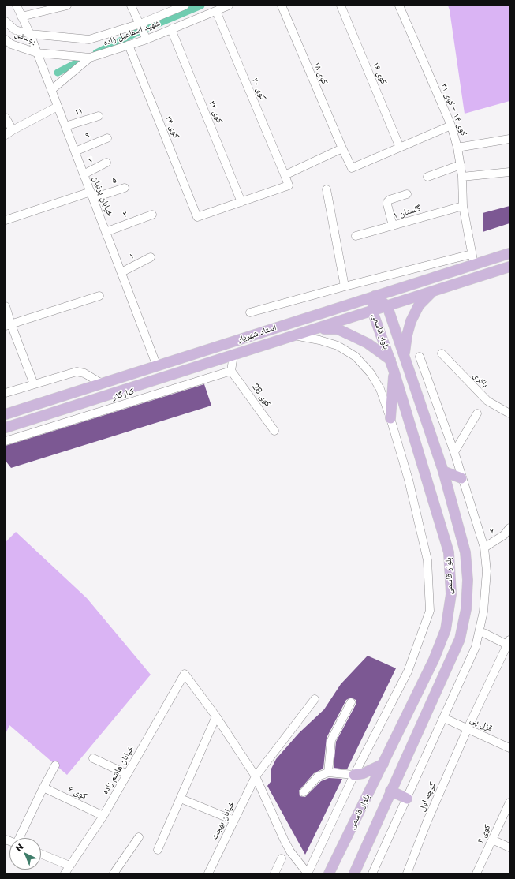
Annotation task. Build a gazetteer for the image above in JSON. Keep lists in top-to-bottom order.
{
  "streets": {
    "main road": ["بلوار قاسمی", "استاد شهریار"],
    "street": [
      "شهید اسماعیل زاده",
      "یوسفی",
      "کوی ۱۸",
      "کوی ۱۶",
      "کوی ۲۰",
      "کوی ۱۴ - کوی ۲۱",
      "۱۱",
      "کوی ۲۲",
      "کوی ۲۴",
      "۹",
      "۷",
      "۵",
      "خیابان پرنیان",
      "۱ گلستان",
      "۳",
      "۱",
      "باکری",
      "کنارگذر",
      "کوی 28",
      "۶",
      "قزل پی",
      "خیابان هاشم زاده",
      "کوی ۶",
      "کوچه اول",
      "خیابان بهجت",
      "کوی ۴"
    ]
  },
  "crossings": [
    ["شهید اسماعیل زاده", "یوسفی"],
    ["شهید اسماعیل زاده", "کوی ۲۰"],
    ["شهید اسماعیل زاده", "کوی ۲۲"],
    ["شهید اسماعیل زاده", "کوی ۲۴"],
    ["شهید اسماعیل زاده", "خیابان پرنیان"],
    ["یوسفی", "خیابان پرنیان"],
    ["کوی ۱۸", "کوی ۱۶"],
    ["کوی ۱۴ - کوی ۲۱", "۱ گلستان"],
    ["کوی ۱۴ - کوی ۲۱", "استاد شهریار"],
    ["۱۱", "خیابان پرنیان"],
    ["کوی ۲۲", "کوی ۲۴"],
    ["۹", "خیابان پرنیان"],
    ["۷", "خیابان پرنیان"],
    ["۵", "خیابان پرنیان"],
    ["خیابان پرنیان", "۳"],
    ["خیابان پرنیان", "۱"],
    ["خیابان پرنیان", "استاد شهریار"],
    ["بلوار قاسمی", "استاد شهریار"],
    ["کنارگذر", "کوی 28"],
    ["قزل پی", "کوچه اول"],
    ["خیابان هاشم زاده", "کوی ۶"]
  ],
  "north": "top left"
}
